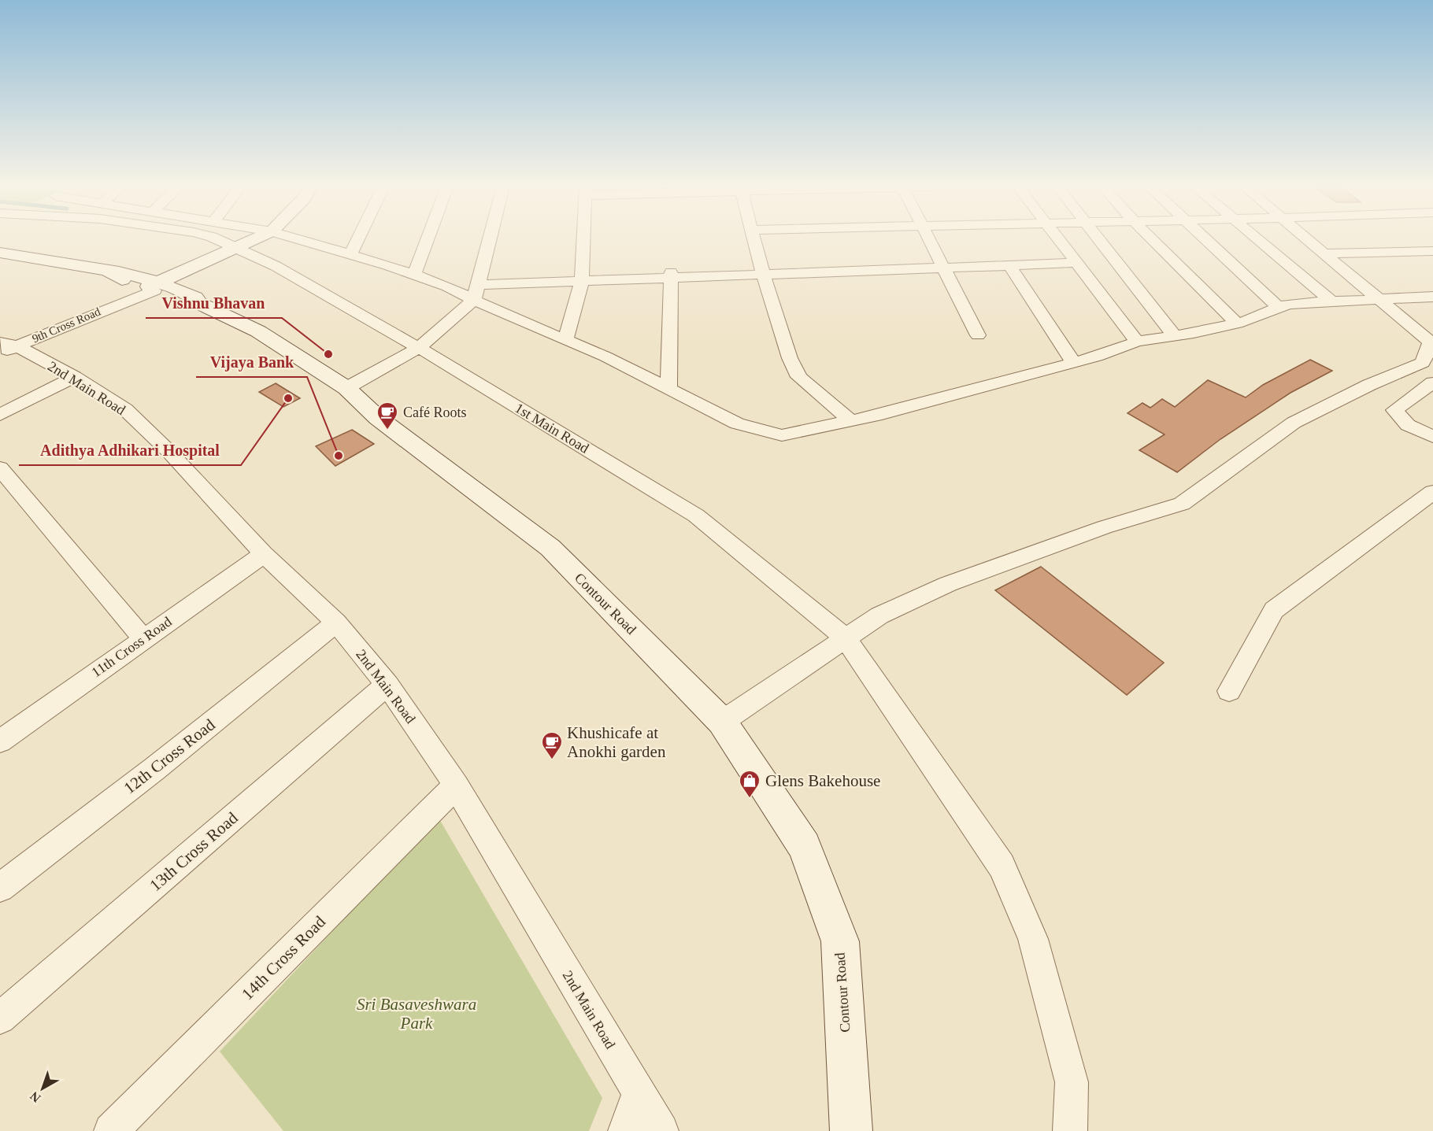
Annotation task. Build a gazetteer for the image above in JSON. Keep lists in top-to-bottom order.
{
  "streets": {
    "main road": ["Contour Road"],
    "street": [
      "9th Cross Road",
      "2nd Main Road",
      "1st Main Road",
      "11th Cross Road",
      "12th Cross Road",
      "13th Cross Road",
      "14th Cross Road"
    ]
  },
  "crossings": [
    ["9th Cross Road", "2nd Main Road"],
    ["9th Cross Road", "Contour Road"],
    ["2nd Main Road", "11th Cross Road"],
    ["2nd Main Road", "12th Cross Road"],
    ["2nd Main Road", "13th Cross Road"],
    ["2nd Main Road", "14th Cross Road"]
  ],
  "parks": ["Sri Basaveshwara Park"],
  "places": {
    "other": ["Vishnu Bhavan", "Adithya Adhikari Hospital", "Vijaya Bank"],
    "cafe": ["Café Roots", "Khushicafe at Anokhi garden"],
    "shop": ["Glens Bakehouse"]
  },
  "north": "bottom left"
}
